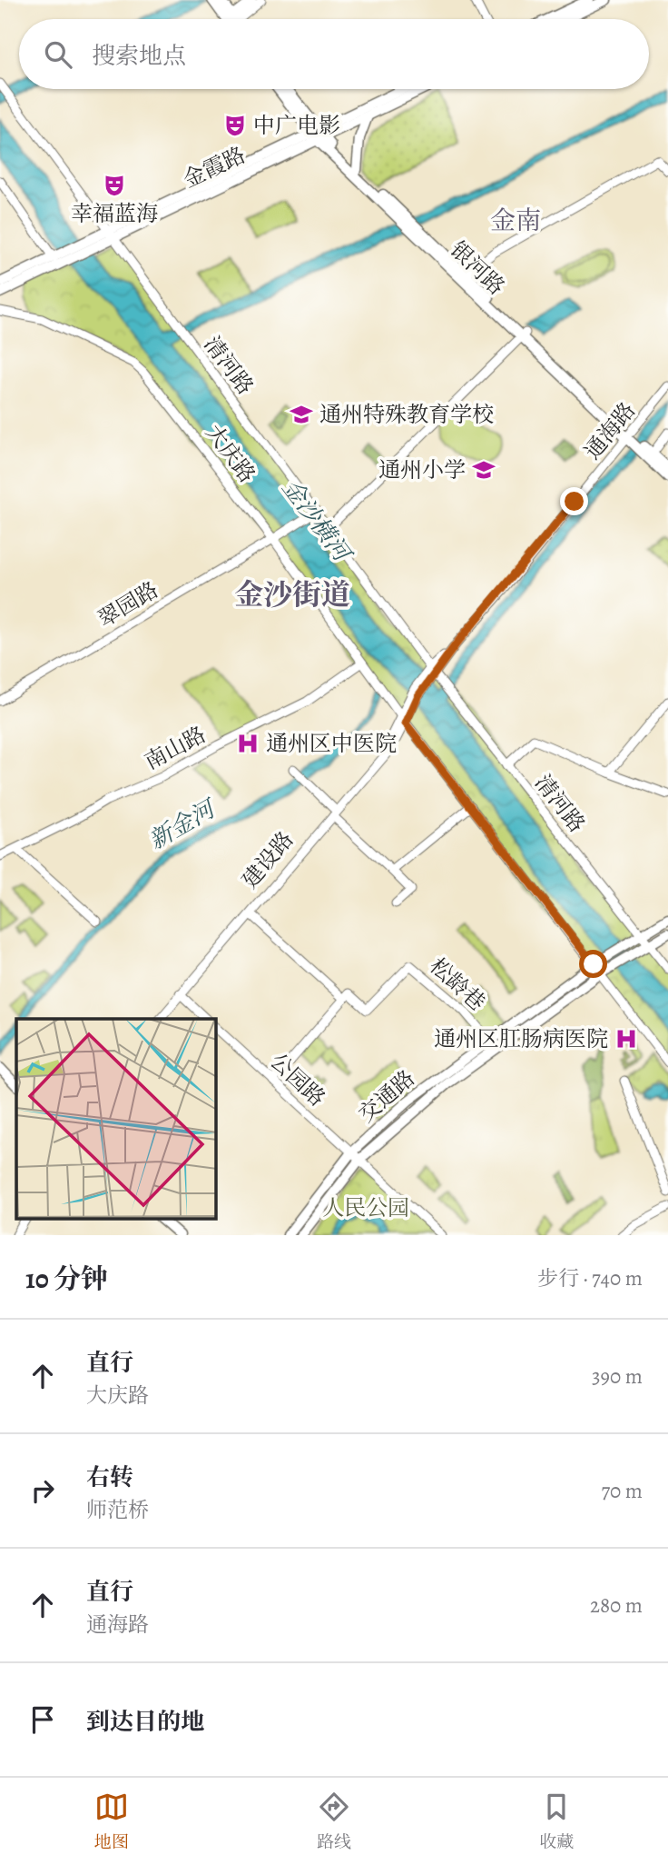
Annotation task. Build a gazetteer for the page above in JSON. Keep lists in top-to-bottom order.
{
  "streets": {
    "main road": ["金霞路", "银河路", "交通路"],
    "street": [
      "清河路",
      "通海路",
      "大庆路",
      "翠园路",
      "南山路",
      "建设路",
      "松龄巷",
      "公园路"
    ]
  },
  "crossings": [
    ["金霞路", "银河路"],
    ["金霞路", "清河路"],
    ["银河路", "通海路"],
    ["清河路", "通海路"],
    ["清河路", "翠园路"],
    ["清河路", "交通路"],
    ["通海路", "大庆路"],
    ["通海路", "建设路"],
    ["大庆路", "翠园路"],
    ["大庆路", "南山路"],
    ["大庆路", "建设路"],
    ["大庆路", "交通路"],
    ["建设路", "松龄巷"],
    ["松龄巷", "交通路"],
    ["公园路", "交通路"]
  ],
  "districts": ["金南", "金沙街道"],
  "water": ["金沙横河", "新金河"],
  "parks": ["人民公园"],
  "places": {
    "theatre": ["中广电影", "幸福蓝海"],
    "school or university": ["通州特殊教育学校", "通州小学"],
    "hospital": ["通州区中医院", "通州区肛肠病医院"]
  },
  "page": {
    "search": "搜索地点",
    "heading": ["10 分钟", "步行 · 740 m"],
    "list": [
      ["直行", "大庆路", "390 m"],
      ["右转", "师范桥", "70 m"],
      ["直行", "通海路", "280 m"],
      "到达目的地"
    ],
    "nav": ["地图", "路线", "收藏"]
  }
}
